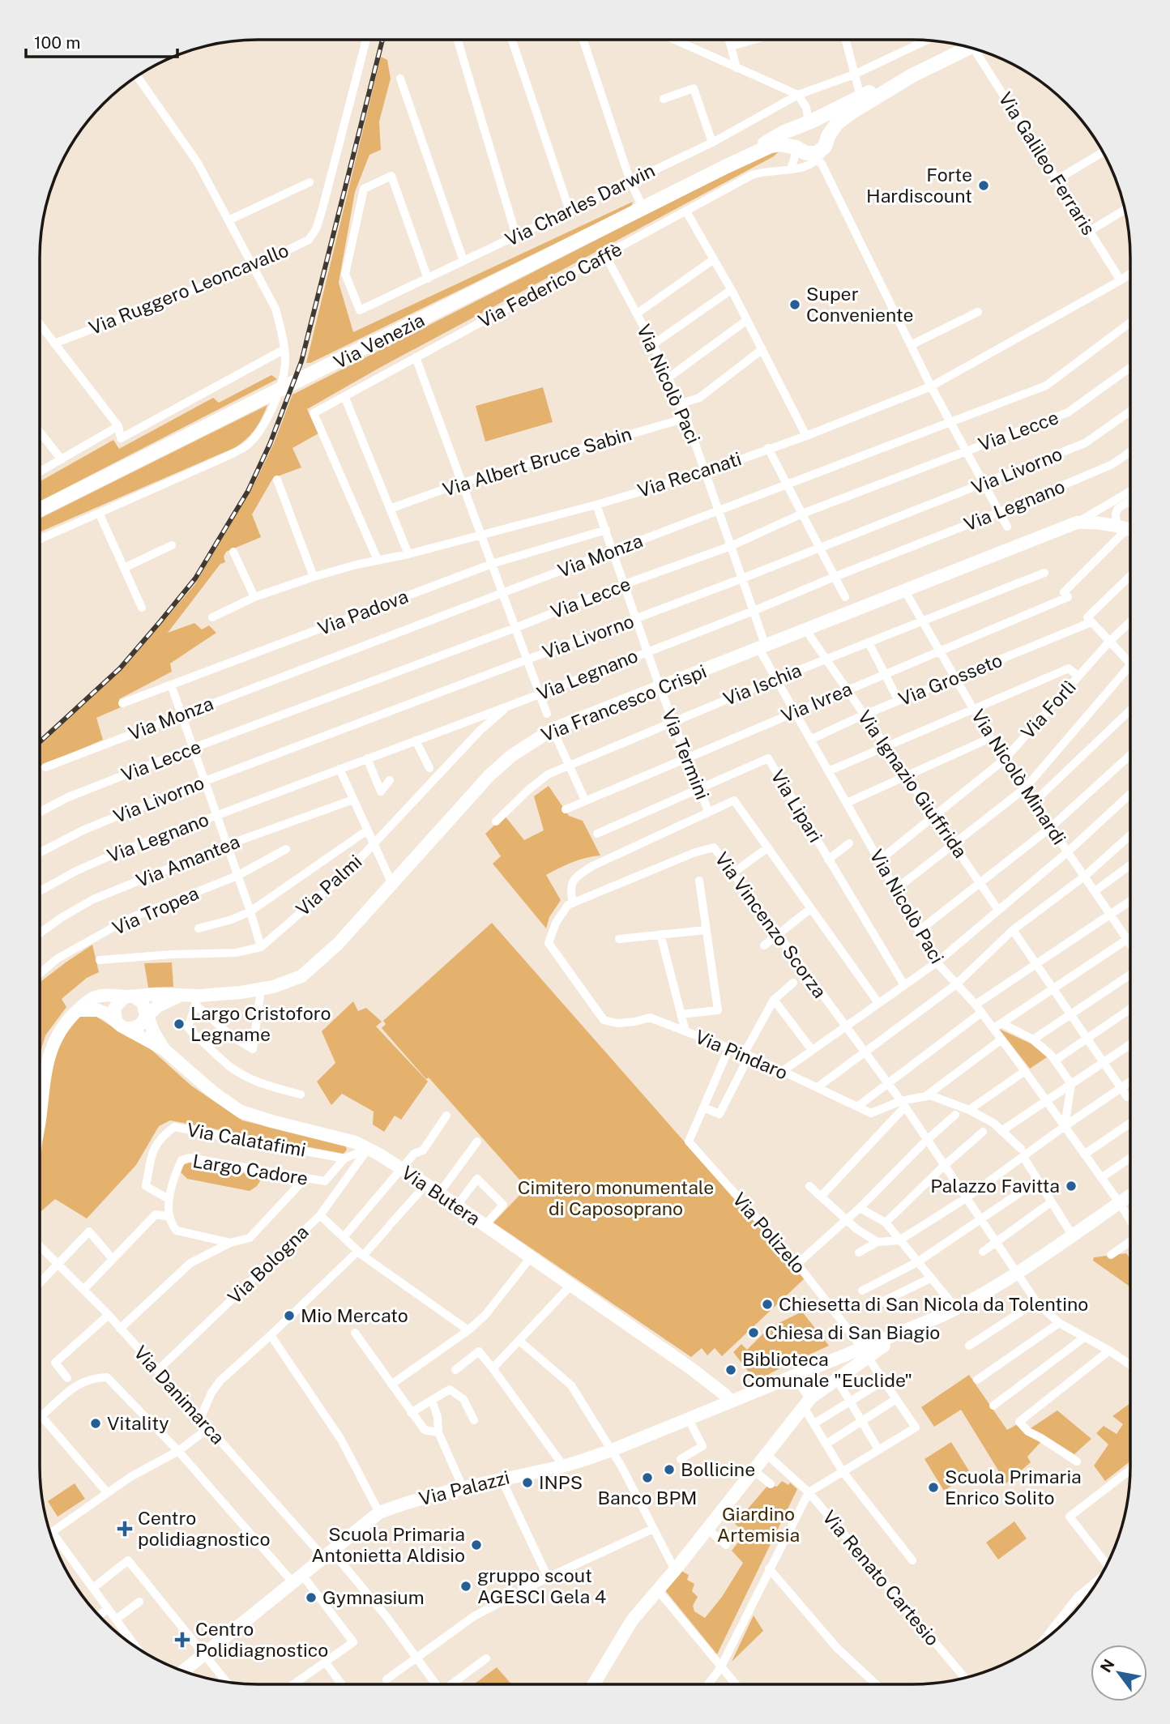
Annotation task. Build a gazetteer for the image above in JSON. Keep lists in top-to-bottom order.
{
  "streets": {
    "main road": ["Via Venezia"],
    "street": [
      "Via Galileo Ferraris",
      "Via Charles Darwin",
      "Via Federico Caffè",
      "Via Ruggero Leoncavallo",
      "Via Nicolò Paci",
      "Via Lecce",
      "Via Albert Bruce Sabin",
      "Via Livorno",
      "Via Recanati",
      "Via Legnano",
      "Via Monza",
      "Via Padova",
      "Via Grosseto",
      "Via Ischia",
      "Via Ivrea",
      "Via Francesco Crispi",
      "Via Forlì",
      "Via Termini",
      "Via Nicolò Minardi",
      "Via Ignazio Giuffrida",
      "Via Lipari",
      "Via Amantea",
      "Via Palmi",
      "Via Tropea",
      "Via Vincenzo Scorza",
      "Via Pindaro",
      "Via Calatafimi",
      "Largo Cadore",
      "Via Butera",
      "Via Polizelo",
      "Via Bologna",
      "Via Danimarca",
      "Via Palazzi",
      "Via Renato Cartesio"
    ]
  },
  "crossings": [
    ["Via Galileo Ferraris", "Via Recanati"],
    ["Via Federico Caffè", "Via Nicolò Paci"],
    ["Via Federico Caffè", "Via Recanati"],
    ["Via Nicolò Paci", "Via Lecce"],
    ["Via Nicolò Paci", "Via Albert Bruce Sabin"],
    ["Via Nicolò Paci", "Via Livorno"],
    ["Via Nicolò Paci", "Via Recanati"],
    ["Via Nicolò Paci", "Via Legnano"],
    ["Via Nicolò Paci", "Via Monza"],
    ["Via Nicolò Paci", "Via Grosseto"],
    ["Via Nicolò Paci", "Via Ischia"],
    ["Via Nicolò Paci", "Via Ivrea"],
    ["Via Nicolò Paci", "Via Francesco Crispi"],
    ["Via Nicolò Paci", "Via Forlì"],
    ["Via Lecce", "Via Termini"],
    ["Via Livorno", "Via Termini"],
    ["Via Recanati", "Via Termini"],
    ["Via Legnano", "Via Termini"],
    ["Via Legnano", "Via Palmi"],
    ["Via Monza", "Via Termini"],
    ["Via Padova", "Via Termini"],
    ["Via Grosseto", "Via Nicolò Minardi"],
    ["Via Grosseto", "Via Ignazio Giuffrida"],
    ["Via Ischia", "Via Termini"],
    ["Via Ischia", "Via Nicolò Minardi"],
    ["Via Ischia", "Via Ignazio Giuffrida"],
    ["Via Ivrea", "Via Francesco Crispi"],
    ["Via Ivrea", "Via Termini"],
    ["Via Ivrea", "Via Nicolò Minardi"],
    ["Via Ivrea", "Via Ignazio Giuffrida"],
    ["Via Francesco Crispi", "Via Termini"],
    ["Via Francesco Crispi", "Via Nicolò Minardi"],
    ["Via Francesco Crispi", "Via Ignazio Giuffrida"],
    ["Via Forlì", "Via Nicolò Minardi"],
    ["Via Forlì", "Via Ignazio Giuffrida"],
    ["Via Termini", "Via Lipari"],
    ["Via Pindaro", "Via Polizelo"],
    ["Via Calatafimi", "Largo Cadore"],
    ["Largo Cadore", "Via Butera"],
    ["Largo Cadore", "Via Bologna"],
    ["Via Butera", "Via Bologna"],
    ["Via Butera", "Via Palazzi"],
    ["Via Polizelo", "Via Palazzi"],
    ["Via Bologna", "Via Danimarca"],
    ["Via Danimarca", "Via Palazzi"]
  ],
  "parks": ["Cimitero monumentale di Caposoprano", "Giardino Artemisia"],
  "places": {
    "other": [
      "Forte Hardiscount",
      "Super Conveniente",
      "Largo Cristoforo Legname",
      "Palazzo Favitta",
      "Chiesetta di San Nicola da Tolentino",
      "Mio Mercato",
      "Chiesa di San Biagio",
      "Biblioteca Comunale \"Euclide\"",
      "Vitality",
      "Bollicine",
      "Banco BPM",
      "INPS",
      "Scuola Primaria Enrico Solito",
      "Scuola Primaria Antonietta Aldisio",
      "gruppo scout AGESCI Gela 4",
      "Gymnasium"
    ],
    "health": ["Centro polidiagnostico", "Centro Polidiagnostico"]
  },
  "scale_bar": "100 m",
  "north": "top left"
}
